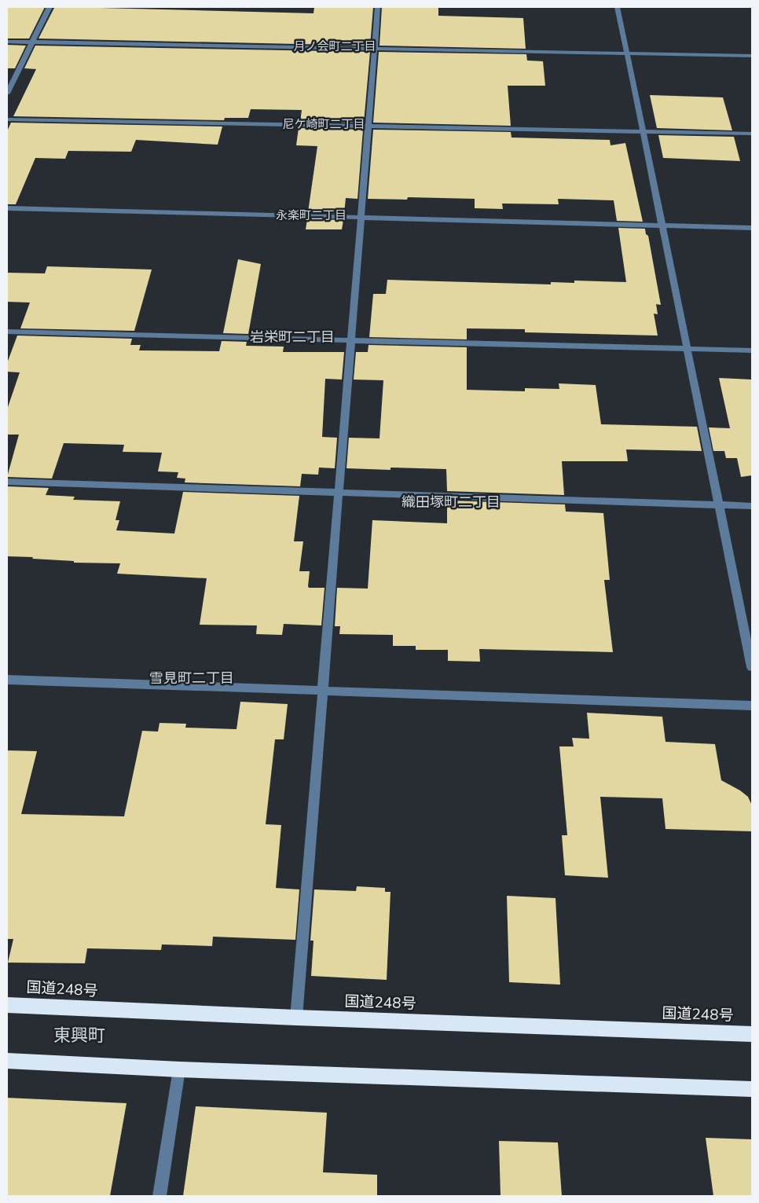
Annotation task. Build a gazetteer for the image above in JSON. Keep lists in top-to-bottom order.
{
  "streets": {
    "highway": ["国道248号"]
  },
  "districts": [
    "月ノ会町二丁目",
    "尼ケ崎町二丁目",
    "永楽町二丁目",
    "岩栄町二丁目",
    "織田塚町二丁目",
    "雪見町二丁目",
    "東興町"
  ]
}
